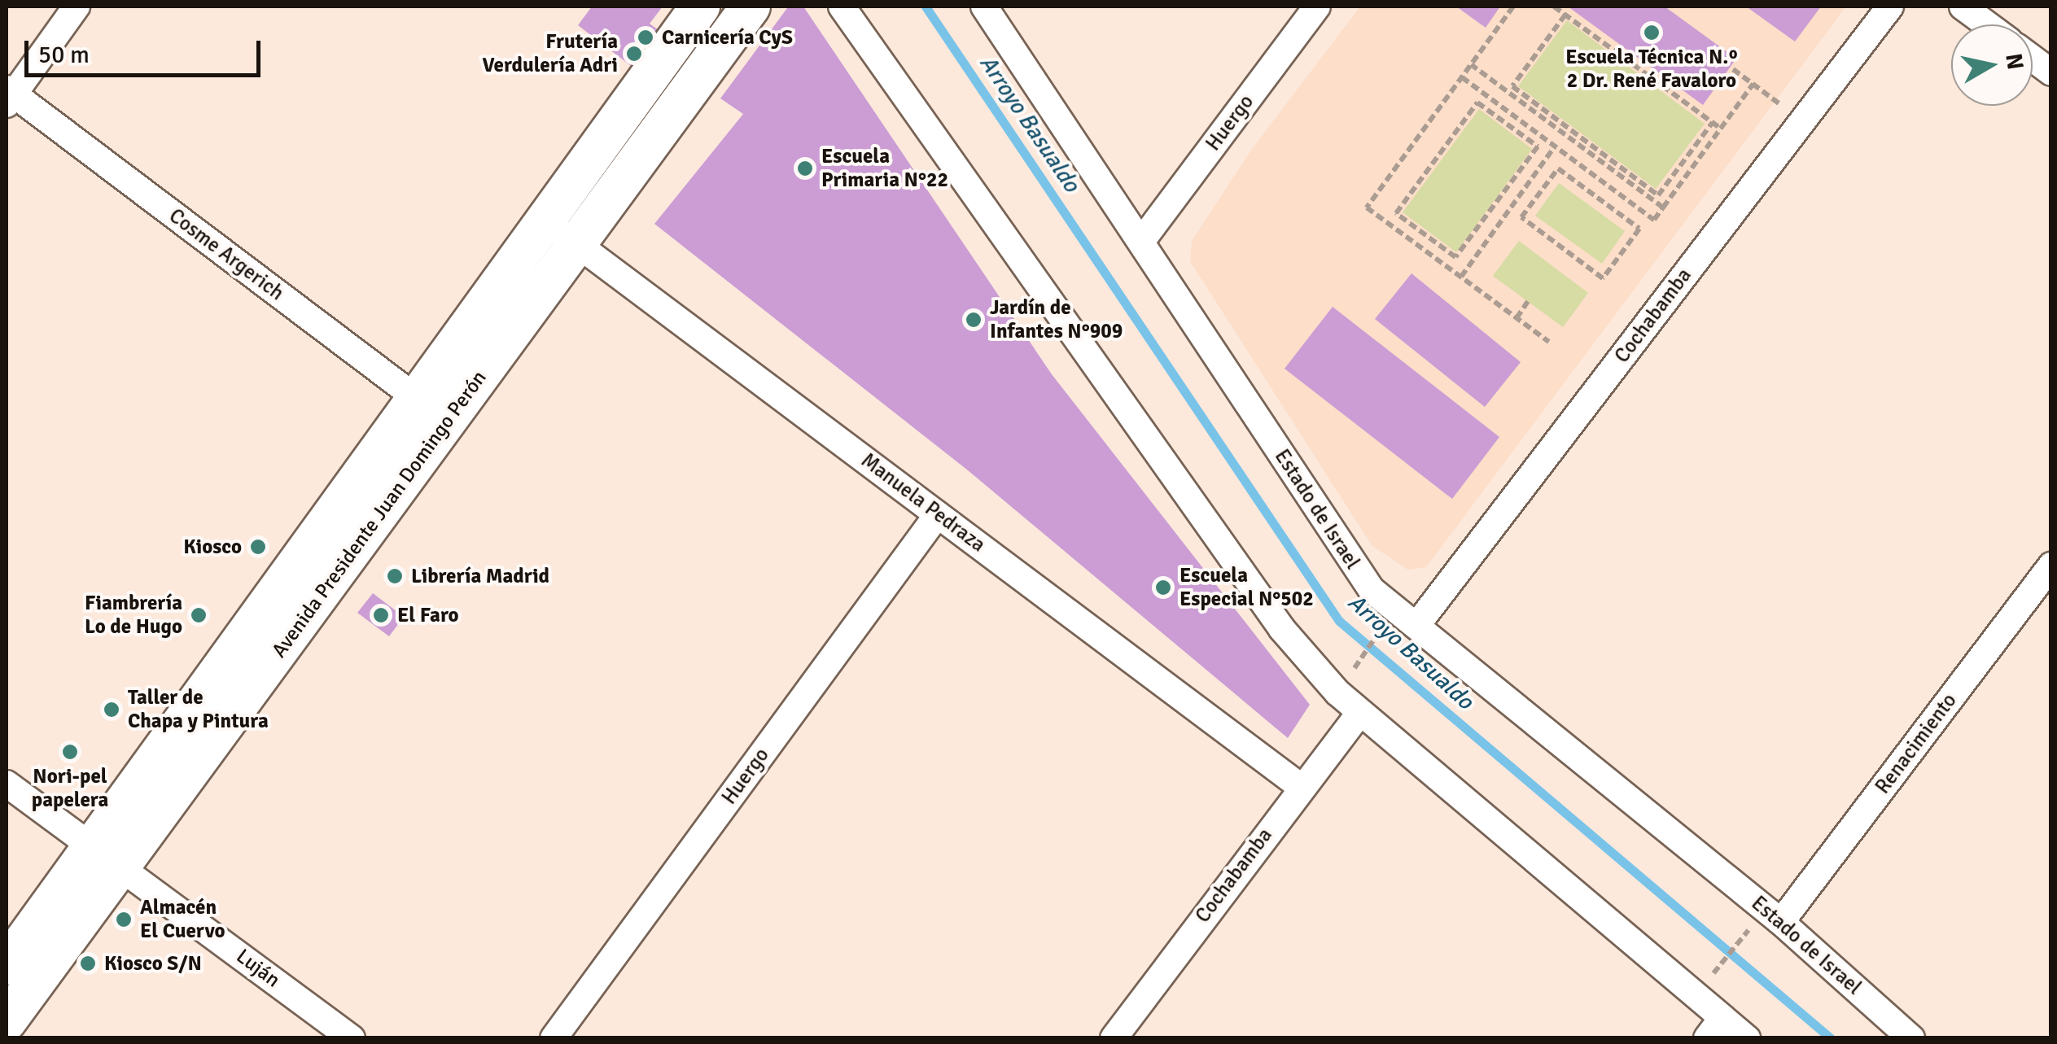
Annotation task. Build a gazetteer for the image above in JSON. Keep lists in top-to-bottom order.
{
  "streets": {
    "main road": ["Avenida Presidente Juan Domingo Perón"],
    "street": [
      "Huergo",
      "Cosme Argerich",
      "Cochabamba",
      "Manuela Pedraza",
      "Estado de Israel",
      "Renacimiento",
      "Luján"
    ]
  },
  "crossings": [
    ["Huergo", "Manuela Pedraza"],
    ["Huergo", "Estado de Israel"],
    ["Cosme Argerich", "Avenida Presidente Juan Domingo Perón"],
    ["Cochabamba", "Manuela Pedraza"],
    ["Cochabamba", "Estado de Israel"],
    ["Manuela Pedraza", "Avenida Presidente Juan Domingo Perón"],
    ["Estado de Israel", "Renacimiento"],
    ["Avenida Presidente Juan Domingo Perón", "Luján"]
  ],
  "water": ["Arroyo Basualdo"],
  "places": [
    "Escuela Técnica N.º 2 Dr. René Favaloro",
    "Carnicería CyS",
    "Frutería Verdulería Adri",
    "Escuela Primaria N°22",
    "Jardín de Infantes N°909",
    "Kiosco",
    "Librería Madrid",
    "Escuela Especial N°502",
    "Fiambrería Lo de Hugo",
    "El Faro",
    "Taller de Chapa y Pintura",
    "Nori-pel papelera",
    "Almacén El Cuervo",
    "Kiosco S/N"
  ],
  "scale_bar": "50 m",
  "north": "right"
}
